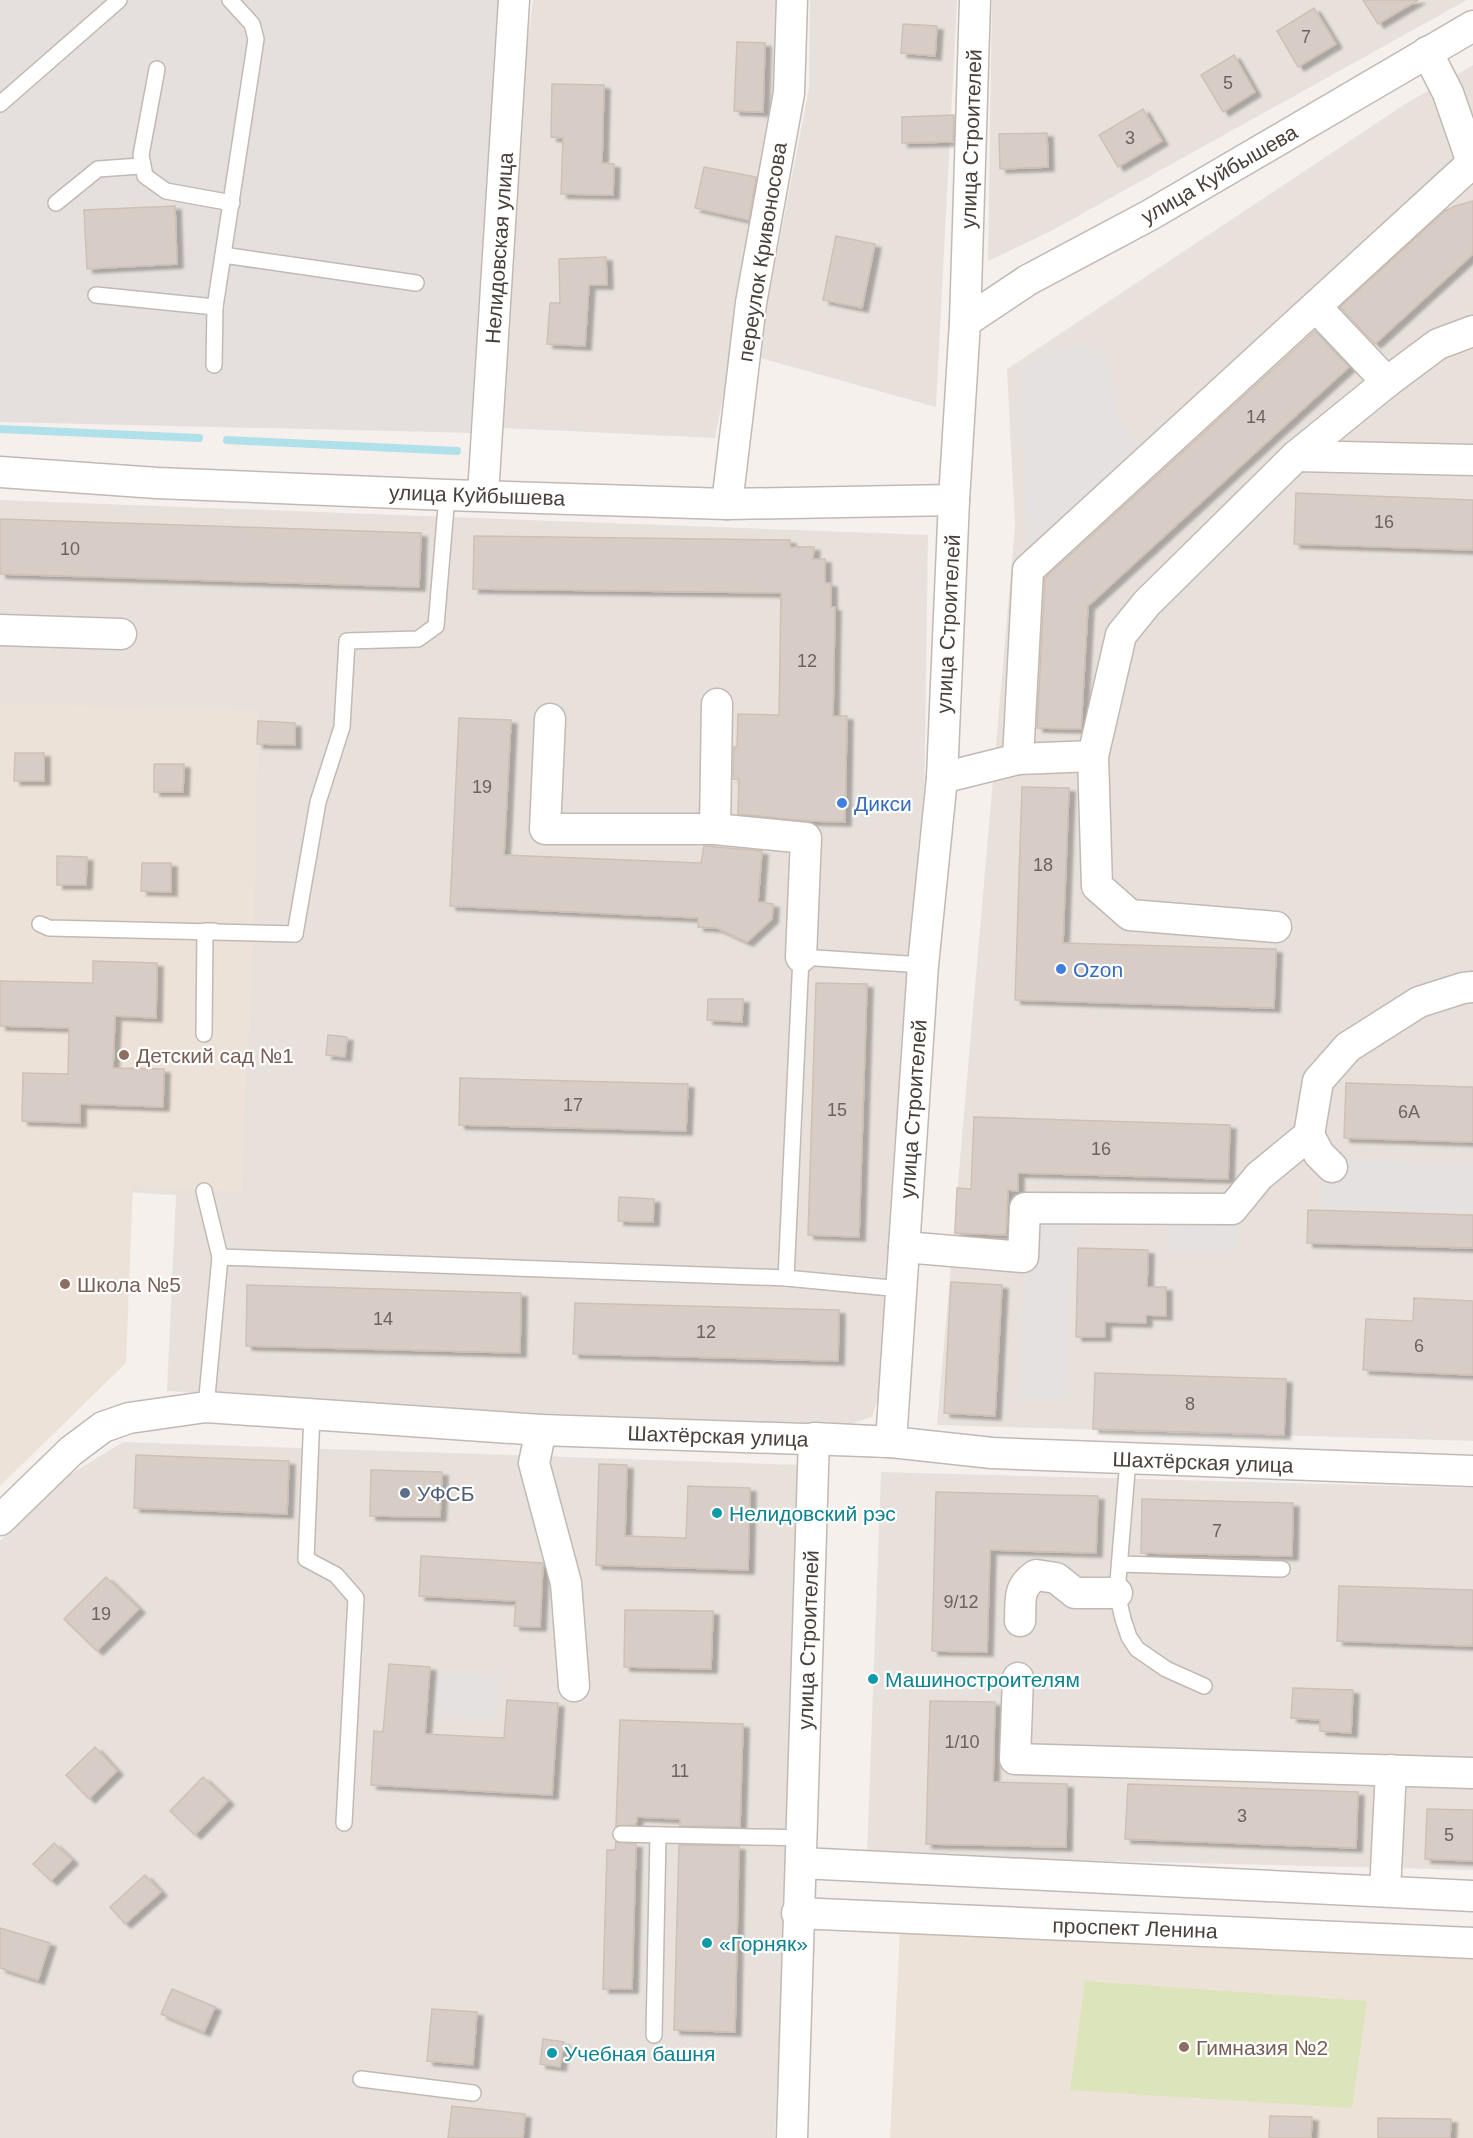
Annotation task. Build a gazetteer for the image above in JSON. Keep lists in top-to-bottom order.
{
  "streets": {
    "street": [
      "улица Строителей",
      "улица Куйбышева",
      "Нелидовская улица",
      "переулок Кривоносова",
      "Шахтёрская улица",
      "проспект Ленина"
    ]
  },
  "crossings": [
    ["улица Строителей", "улица Куйбышева"],
    ["улица Строителей", "Шахтёрская улица"],
    ["улица Строителей", "проспект Ленина"],
    ["улица Куйбышева", "Нелидовская улица"],
    ["улица Куйбышева", "переулок Кривоносова"]
  ],
  "places": [
    "Дикси",
    "Ozon",
    "Детский сад №1",
    "Школа №5",
    "УФСБ",
    "Нелидовский рэс",
    "Машиностроителям",
    "«Горняк»",
    "Гимназия №2",
    "Учебная башня"
  ],
  "house_numbers": [
    "7",
    "5",
    "3",
    "14",
    "16",
    "10",
    "12",
    "19",
    "18",
    "17",
    "15",
    "6А",
    "16",
    "14",
    "12",
    "6",
    "8",
    "7",
    "9/12",
    "19",
    "1/10",
    "11",
    "3",
    "5"
  ]
}
